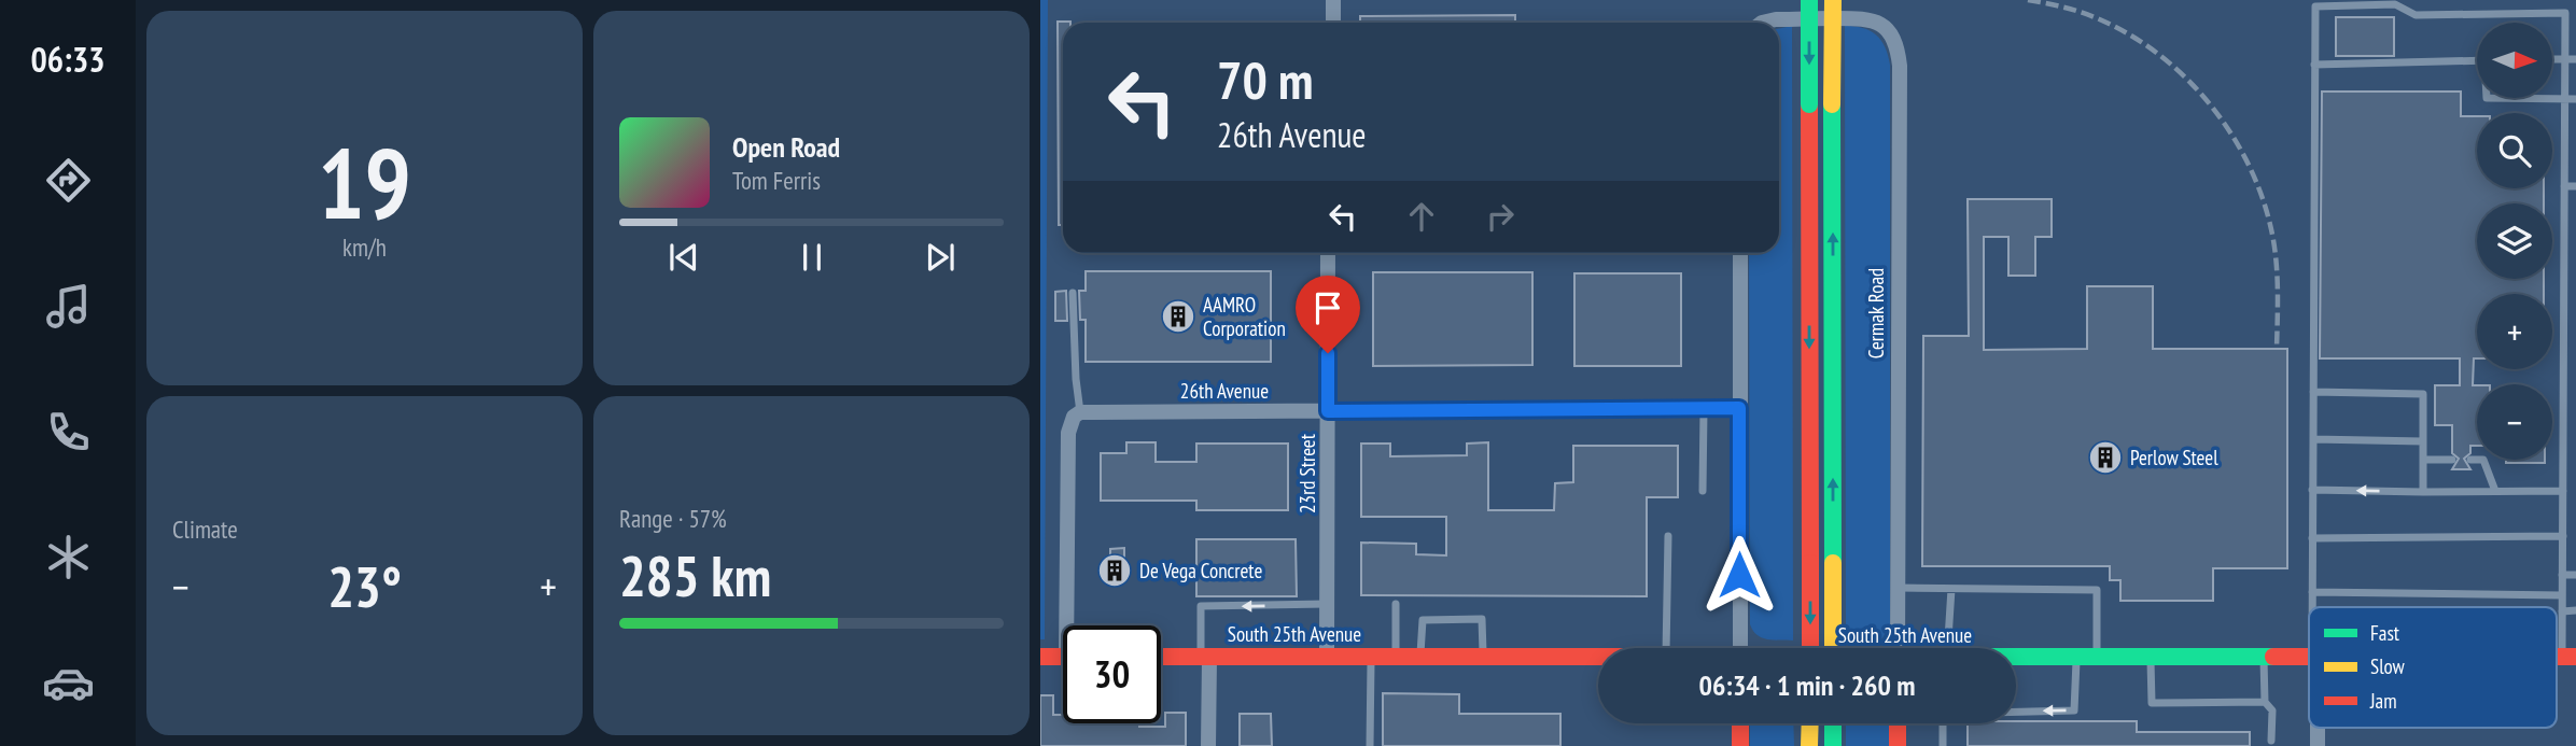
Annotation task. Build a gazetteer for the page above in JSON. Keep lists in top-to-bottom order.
{
  "streets": {
    "main road": ["Cermak Road", "South 25th Avenue"],
    "street": ["26th Avenue", "23rd Street"]
  },
  "crossings": [
    ["26th Avenue", "23rd Street"],
    ["23rd Street", "South 25th Avenue"]
  ],
  "places": {
    "building": ["AAMRO Corporation", "Perlow Steel", "De Vega Concrete"]
  },
  "legend": ["Fast", "Slow", "Jam"],
  "north": "right",
  "page": {
    "tabs": "06:33",
    "tile": [
      ["19", "km/h"],
      "Climate",
      ["Range · 57%", "285 km"]
    ],
    "map_buttons": ["+", "−"],
    "turn": ["70 m", "26th Avenue"],
    "song": ["Open Road", "Tom Ferris"],
    "heat": ["−", "23°", "+"],
    "limit": "30",
    "trip": "06:34 · 1 min · 260 m"
  }
}
